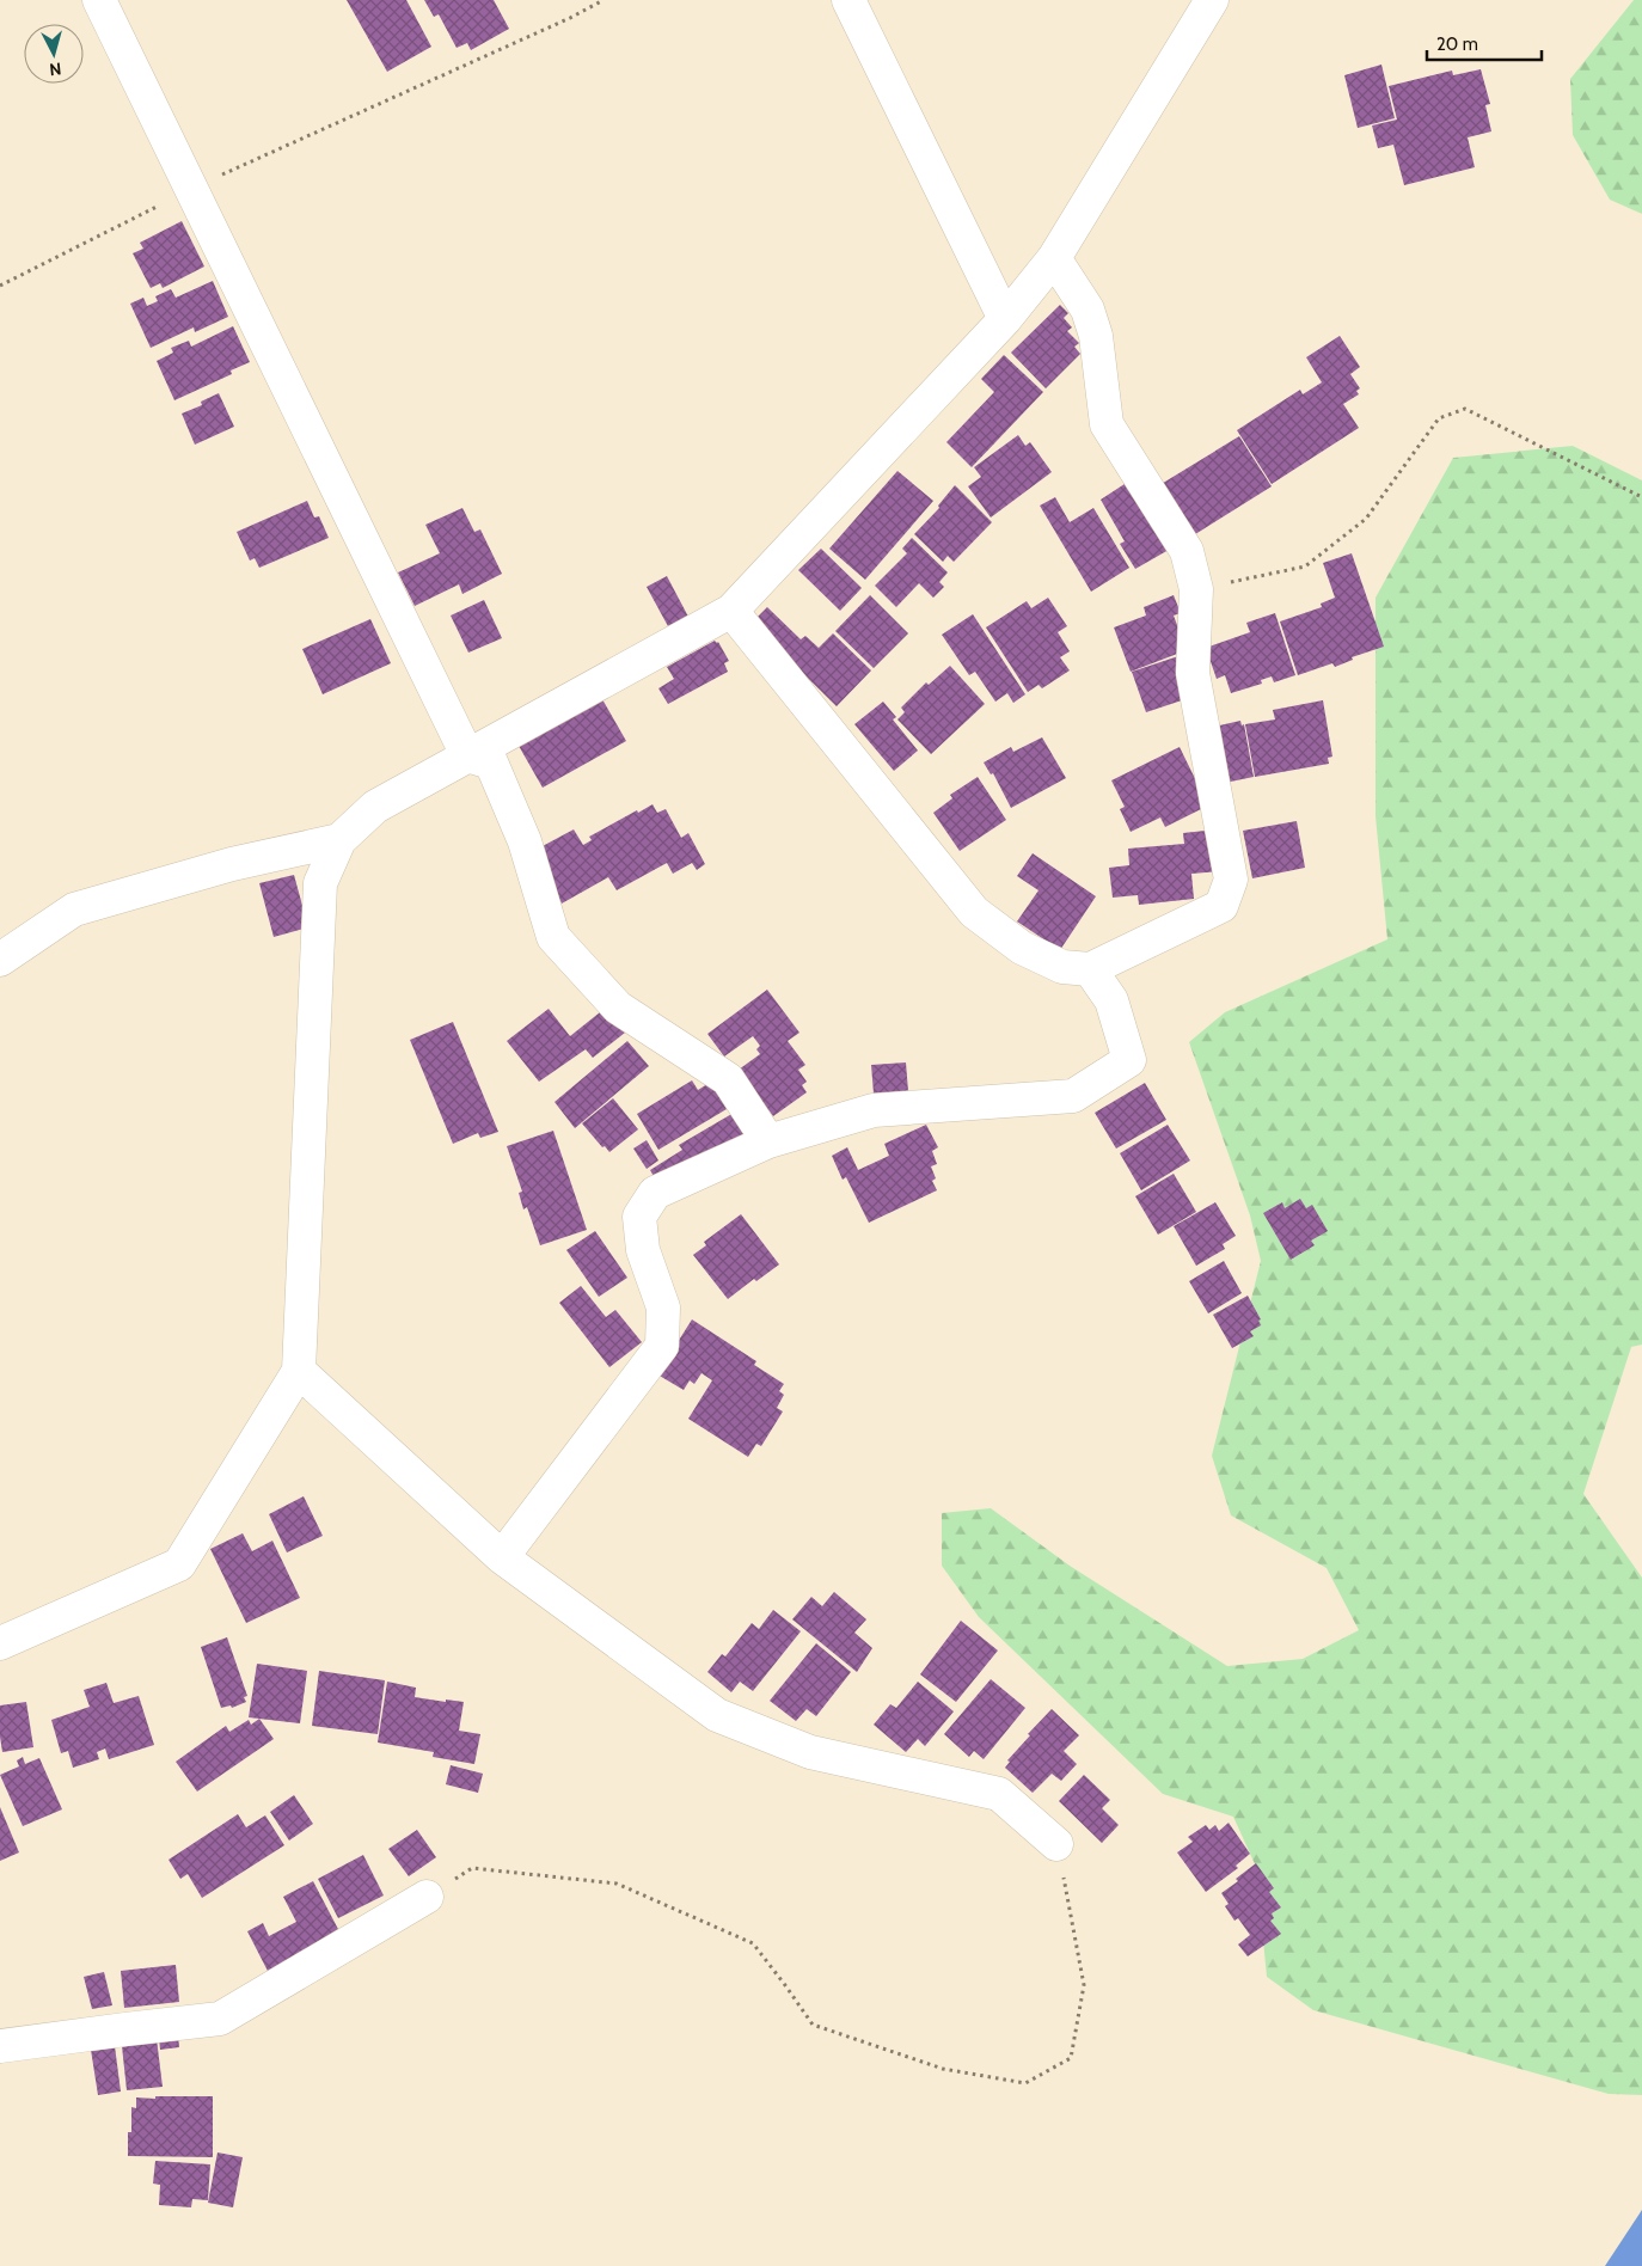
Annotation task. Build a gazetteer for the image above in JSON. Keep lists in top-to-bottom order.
{
  "scale_bar": "20 m",
  "north": "bottom"
}
